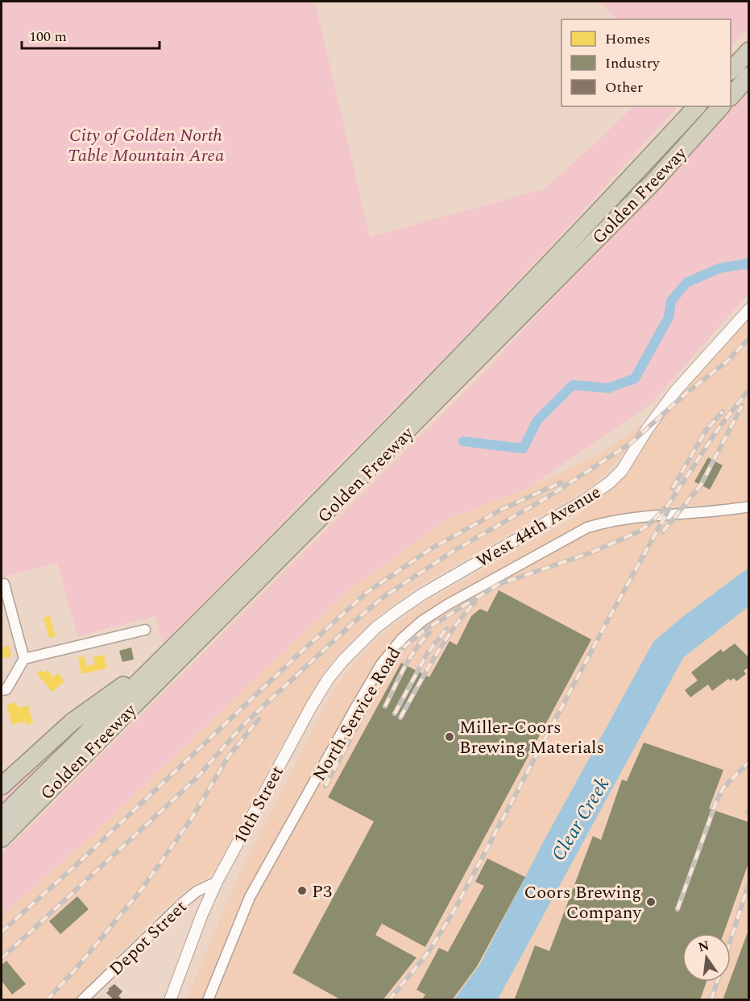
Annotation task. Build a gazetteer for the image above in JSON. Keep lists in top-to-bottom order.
{
  "streets": {
    "highway": ["Golden Freeway"],
    "street": [
      "West 44th Avenue",
      "North Service Road",
      "10th Street",
      "Depot Street"
    ]
  },
  "crossings": [
    ["West 44th Avenue", "10th Street"],
    ["10th Street", "Depot Street"]
  ],
  "water": ["Clear Creek"],
  "parks": ["City of Golden North Table Mountain Area"],
  "places": ["Miller-Coors Brewing Materials", "P3", "Coors Brewing Company"],
  "legend": ["Homes", "Industry", "Other"],
  "scale_bar": "100 m",
  "north": "top"
}
